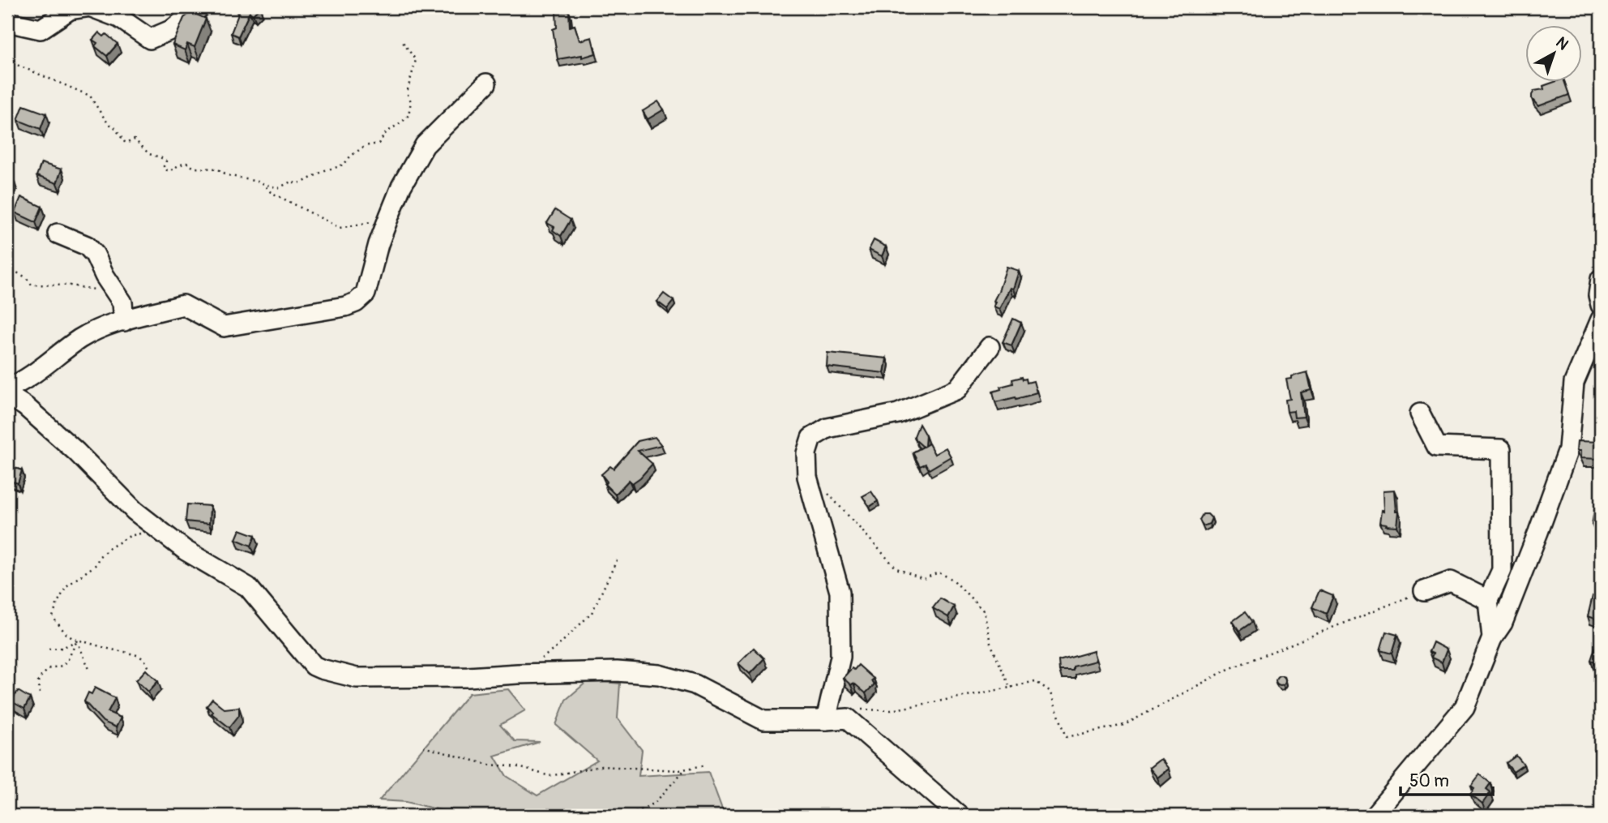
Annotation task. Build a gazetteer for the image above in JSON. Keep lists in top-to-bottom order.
{
  "scale_bar": "50 m",
  "north": "top right"
}
